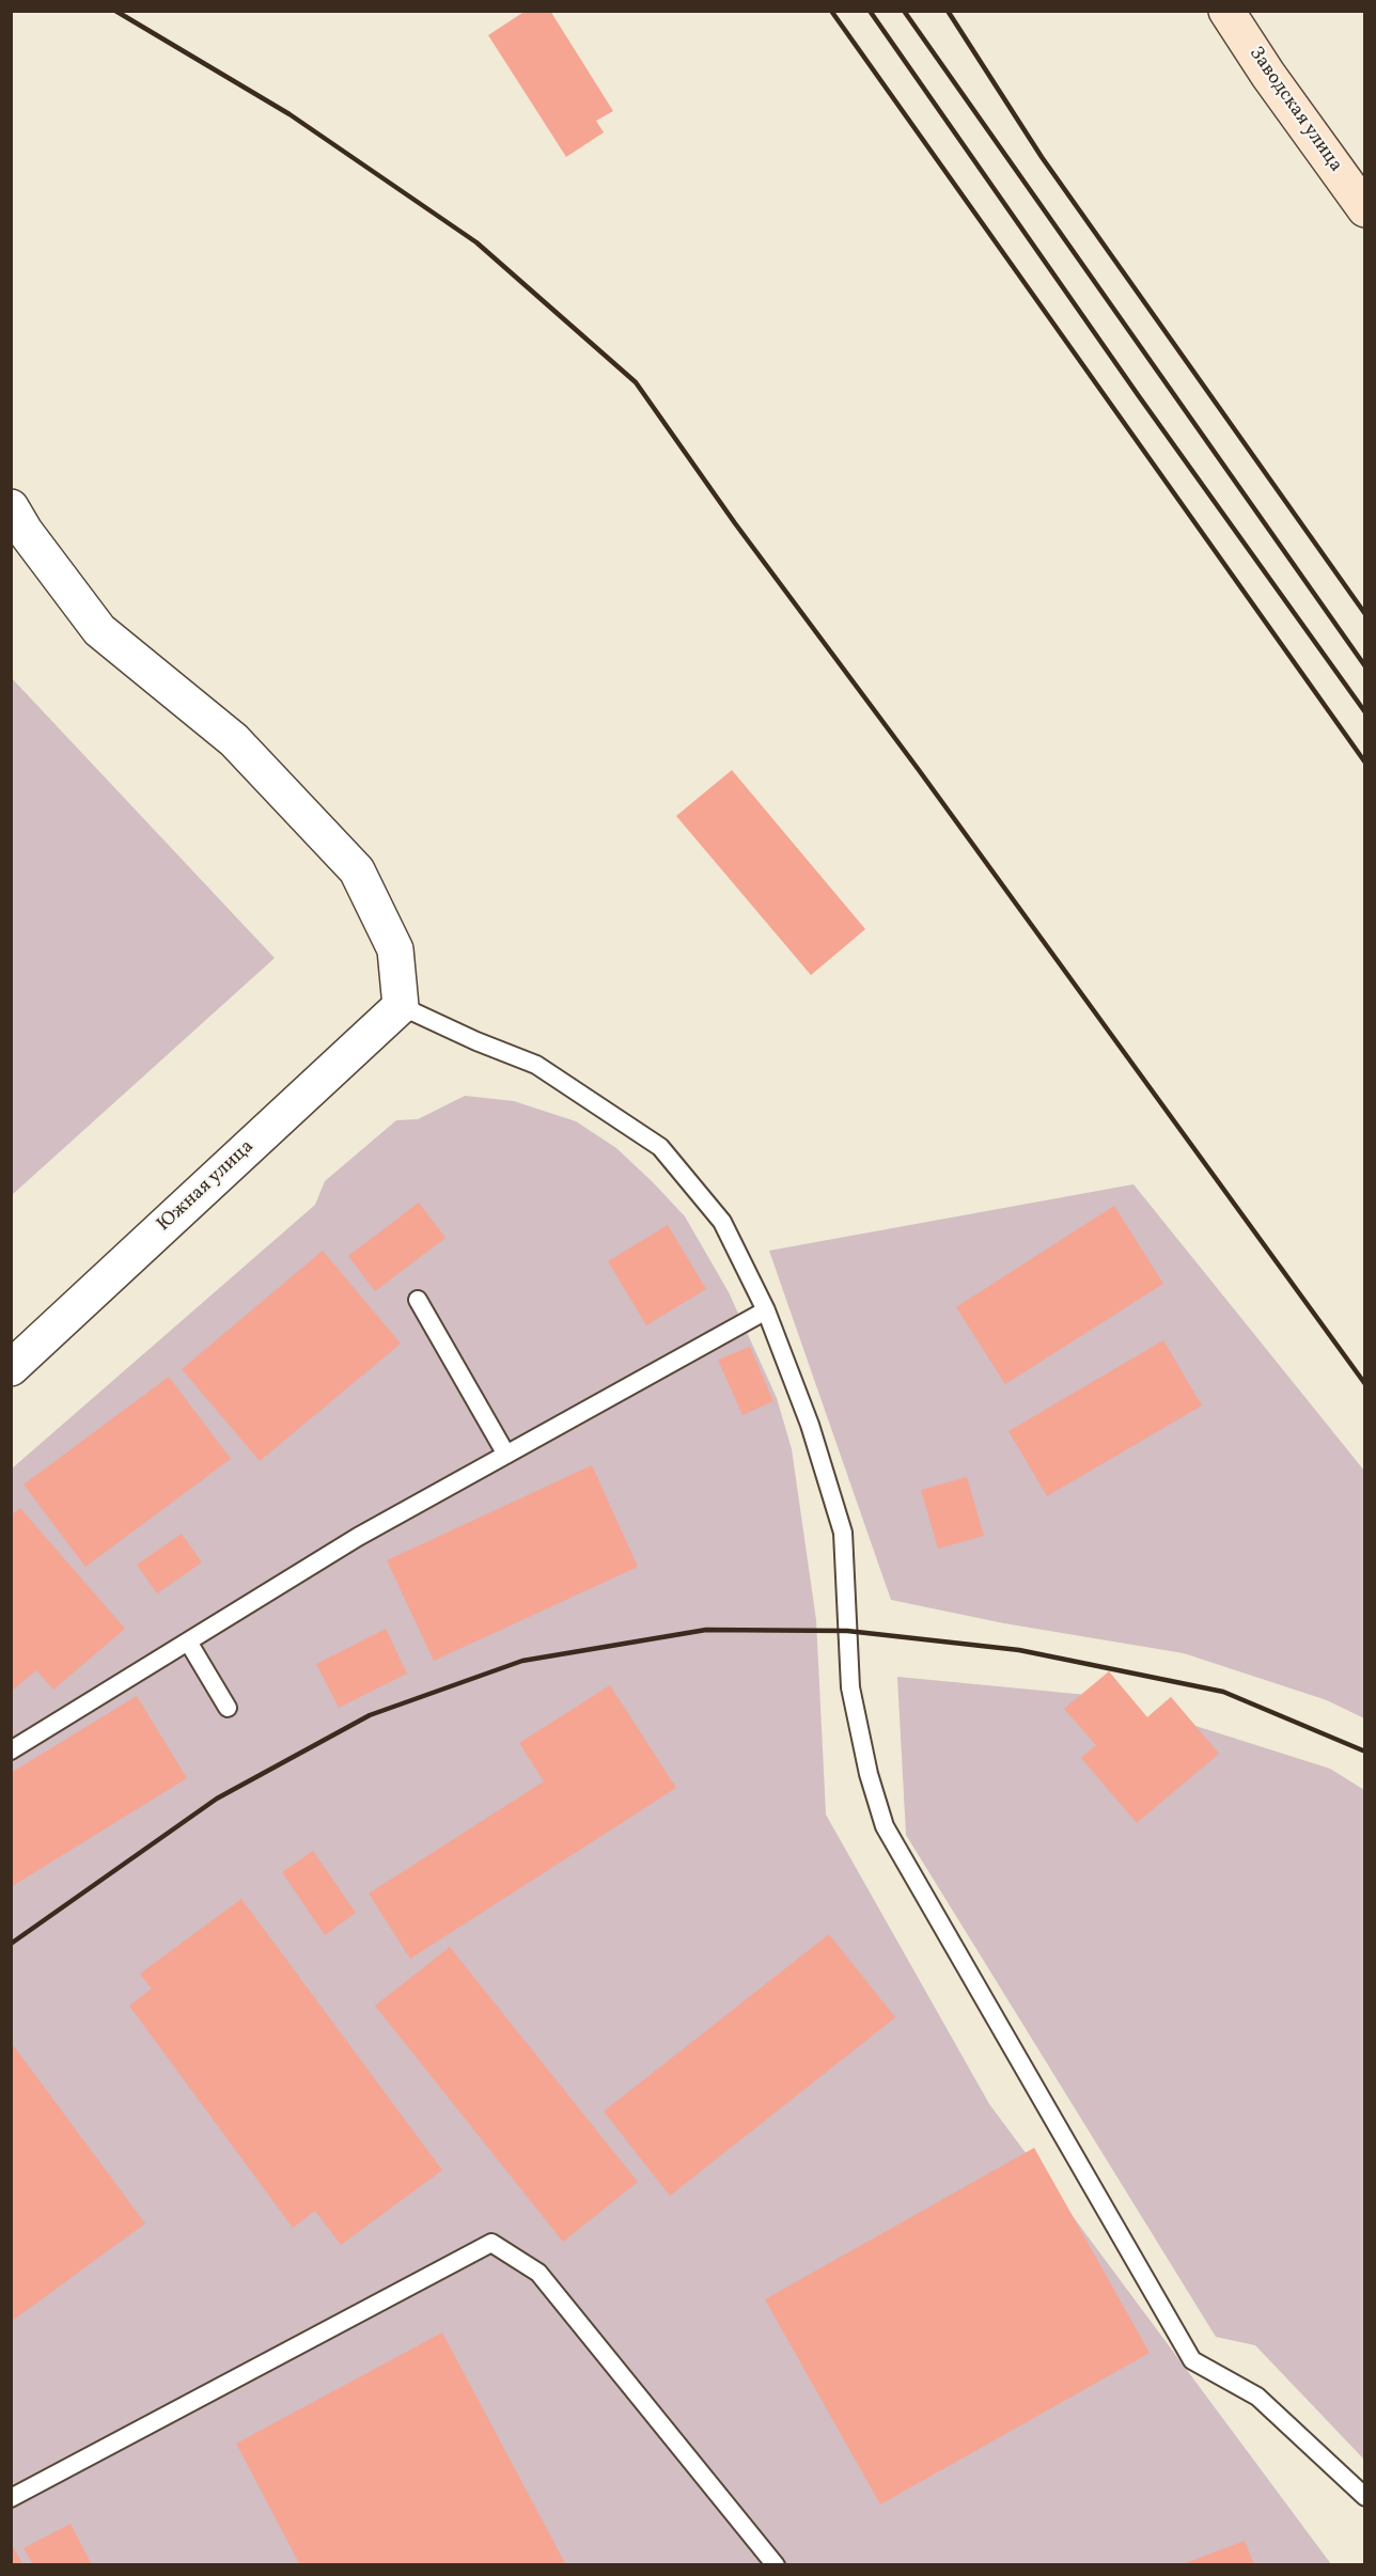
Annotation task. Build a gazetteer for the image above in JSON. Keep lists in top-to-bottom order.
{
  "streets": {
    "street": ["Заводская улица", "Южная улица"]
  }
}
